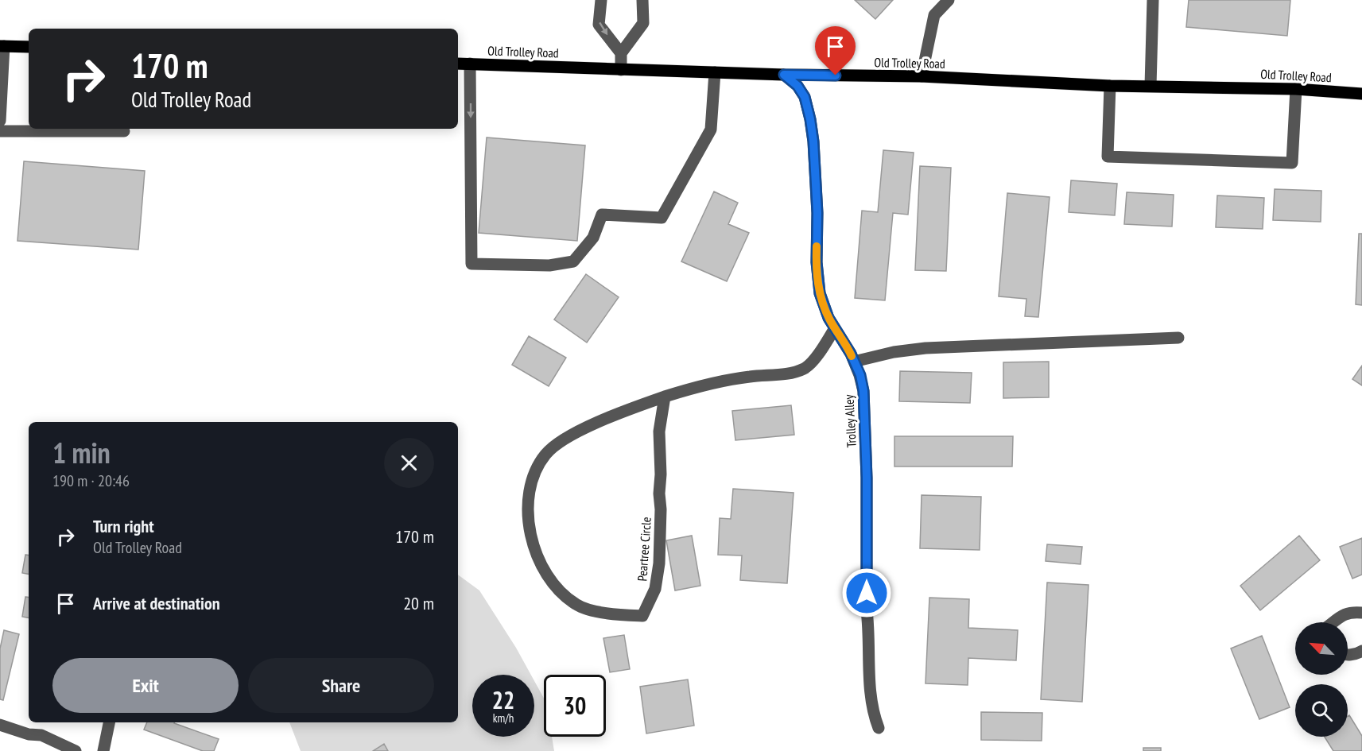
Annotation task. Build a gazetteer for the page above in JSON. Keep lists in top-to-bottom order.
{
  "streets": {
    "main road": ["Old Trolley Road"],
    "street": ["Trolley Alley", "Peartree Circle"]
  },
  "crossings": [
    ["Old Trolley Road", "Trolley Alley"],
    ["Trolley Alley", "Peartree Circle"]
  ],
  "north": "top left",
  "page": {
    "turn": ["170 m", "Old Trolley Road"],
    "heading": ["1 min", "190 m · 20:46"],
    "list": [
      {
        "name": "Turn right",
        "note": "Old Trolley Road",
        "value": "170 m"
      },
      {
        "name": "Arrive at destination",
        "value": "20 m"
      }
    ],
    "buttons": ["Exit", "Share"],
    "speed": "22 km/h",
    "limit": "30"
  }
}
